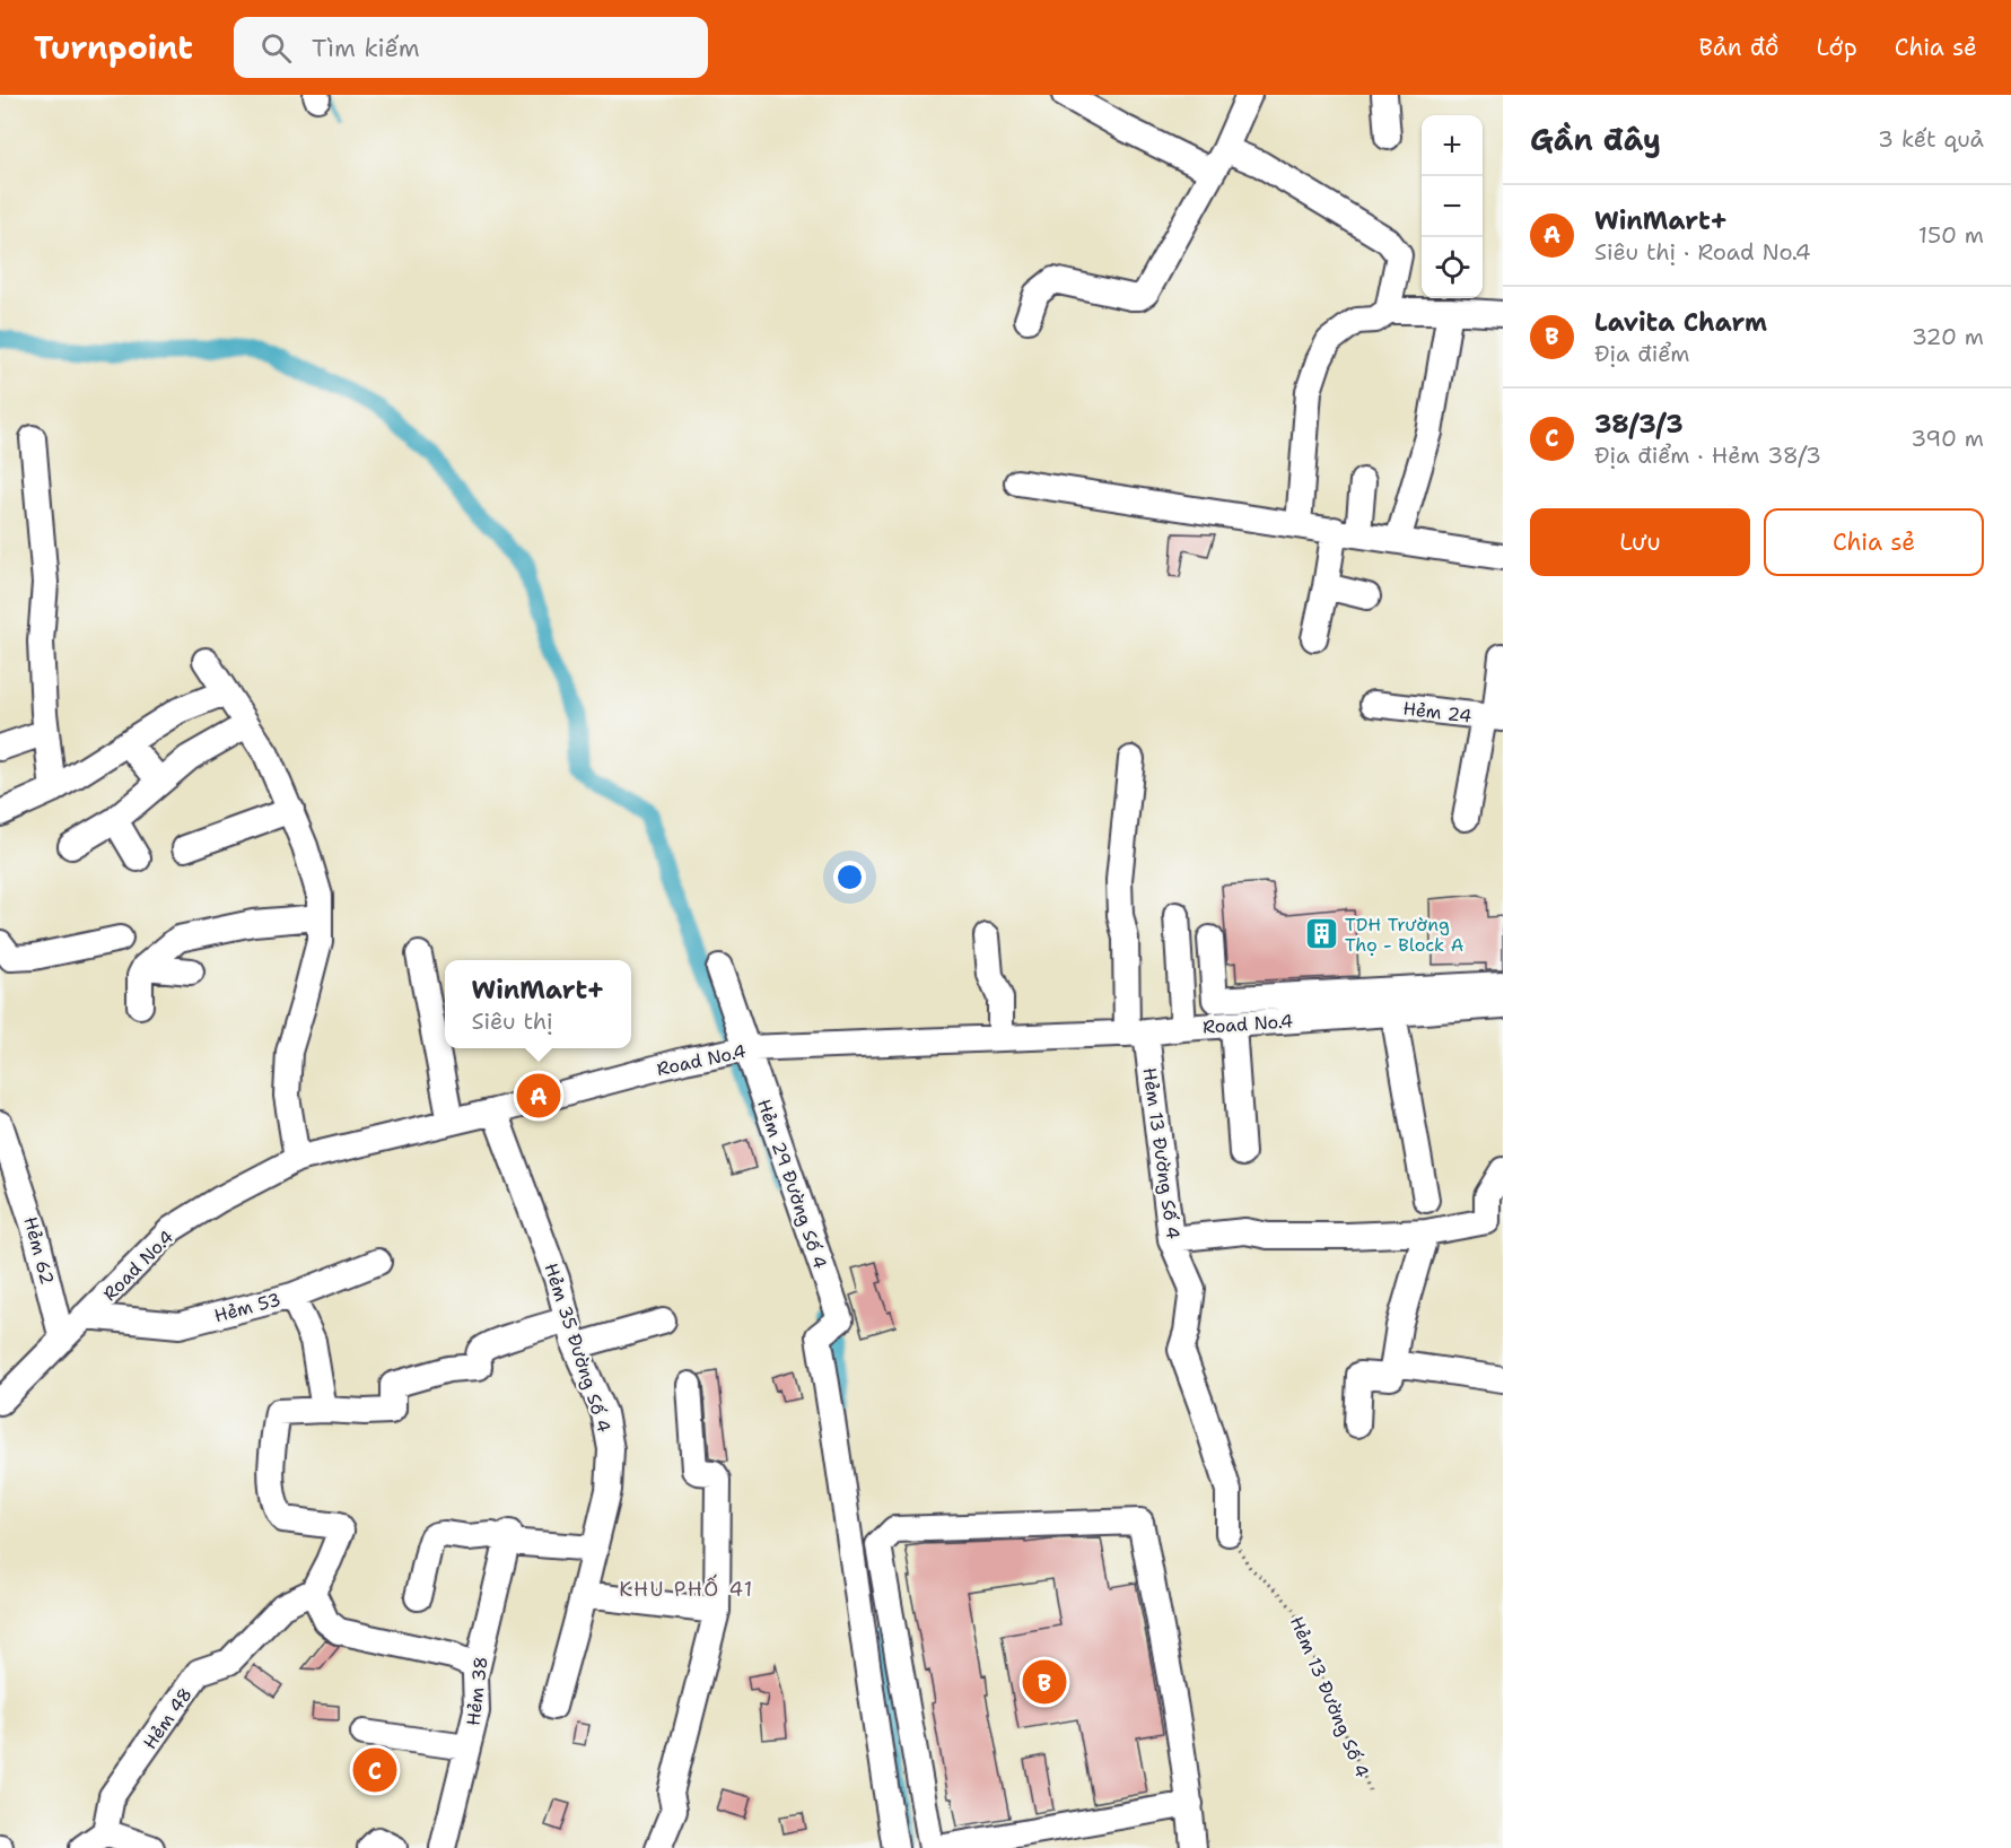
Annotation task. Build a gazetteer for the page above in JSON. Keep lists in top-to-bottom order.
{
  "streets": {
    "street": [
      "Hẻm 24",
      "Road No.4",
      "Hẻm 13 Đường Số 4",
      "Hẻm 29 Đường Số 4",
      "Hẻm 62",
      "Hẻm 53",
      "Hẻm 35 Đường Số 4",
      "Hẻm 38",
      "Hẻm 48"
    ]
  },
  "crossings": [
    ["Road No.4", "Hẻm 13 Đường Số 4"],
    ["Road No.4", "Hẻm 29 Đường Số 4"],
    ["Road No.4", "Hẻm 62"],
    ["Road No.4", "Hẻm 53"],
    ["Road No.4", "Hẻm 35 Đường Số 4"]
  ],
  "districts": ["KHU PHỐ 41"],
  "places": {
    "building": ["TDH Trường Thọ - Block A"]
  },
  "page": {
    "header": "Turnpoint",
    "search": "Tìm kiếm",
    "nav": ["Bản đồ", "Lớp", "Chia sẻ"],
    "heading": ["Gần đây", "3 kết quả"],
    "map_buttons": ["+", "−"],
    "list": [
      {
        "mark": "A",
        "name": "WinMart+",
        "note": "Siêu thị · Road No.4",
        "value": "150 m"
      },
      {
        "mark": "B",
        "name": "Lavita Charm",
        "note": "Địa điểm",
        "value": "320 m"
      },
      {
        "mark": "C",
        "name": "38/3/3",
        "note": "Địa điểm · Hẻm 38/3",
        "value": "390 m"
      }
    ],
    "buttons": ["Lưu", "Chia sẻ"],
    "popup": ["WinMart+", "Siêu thị"],
    "pins": ["A", "B", "C"]
  }
}
